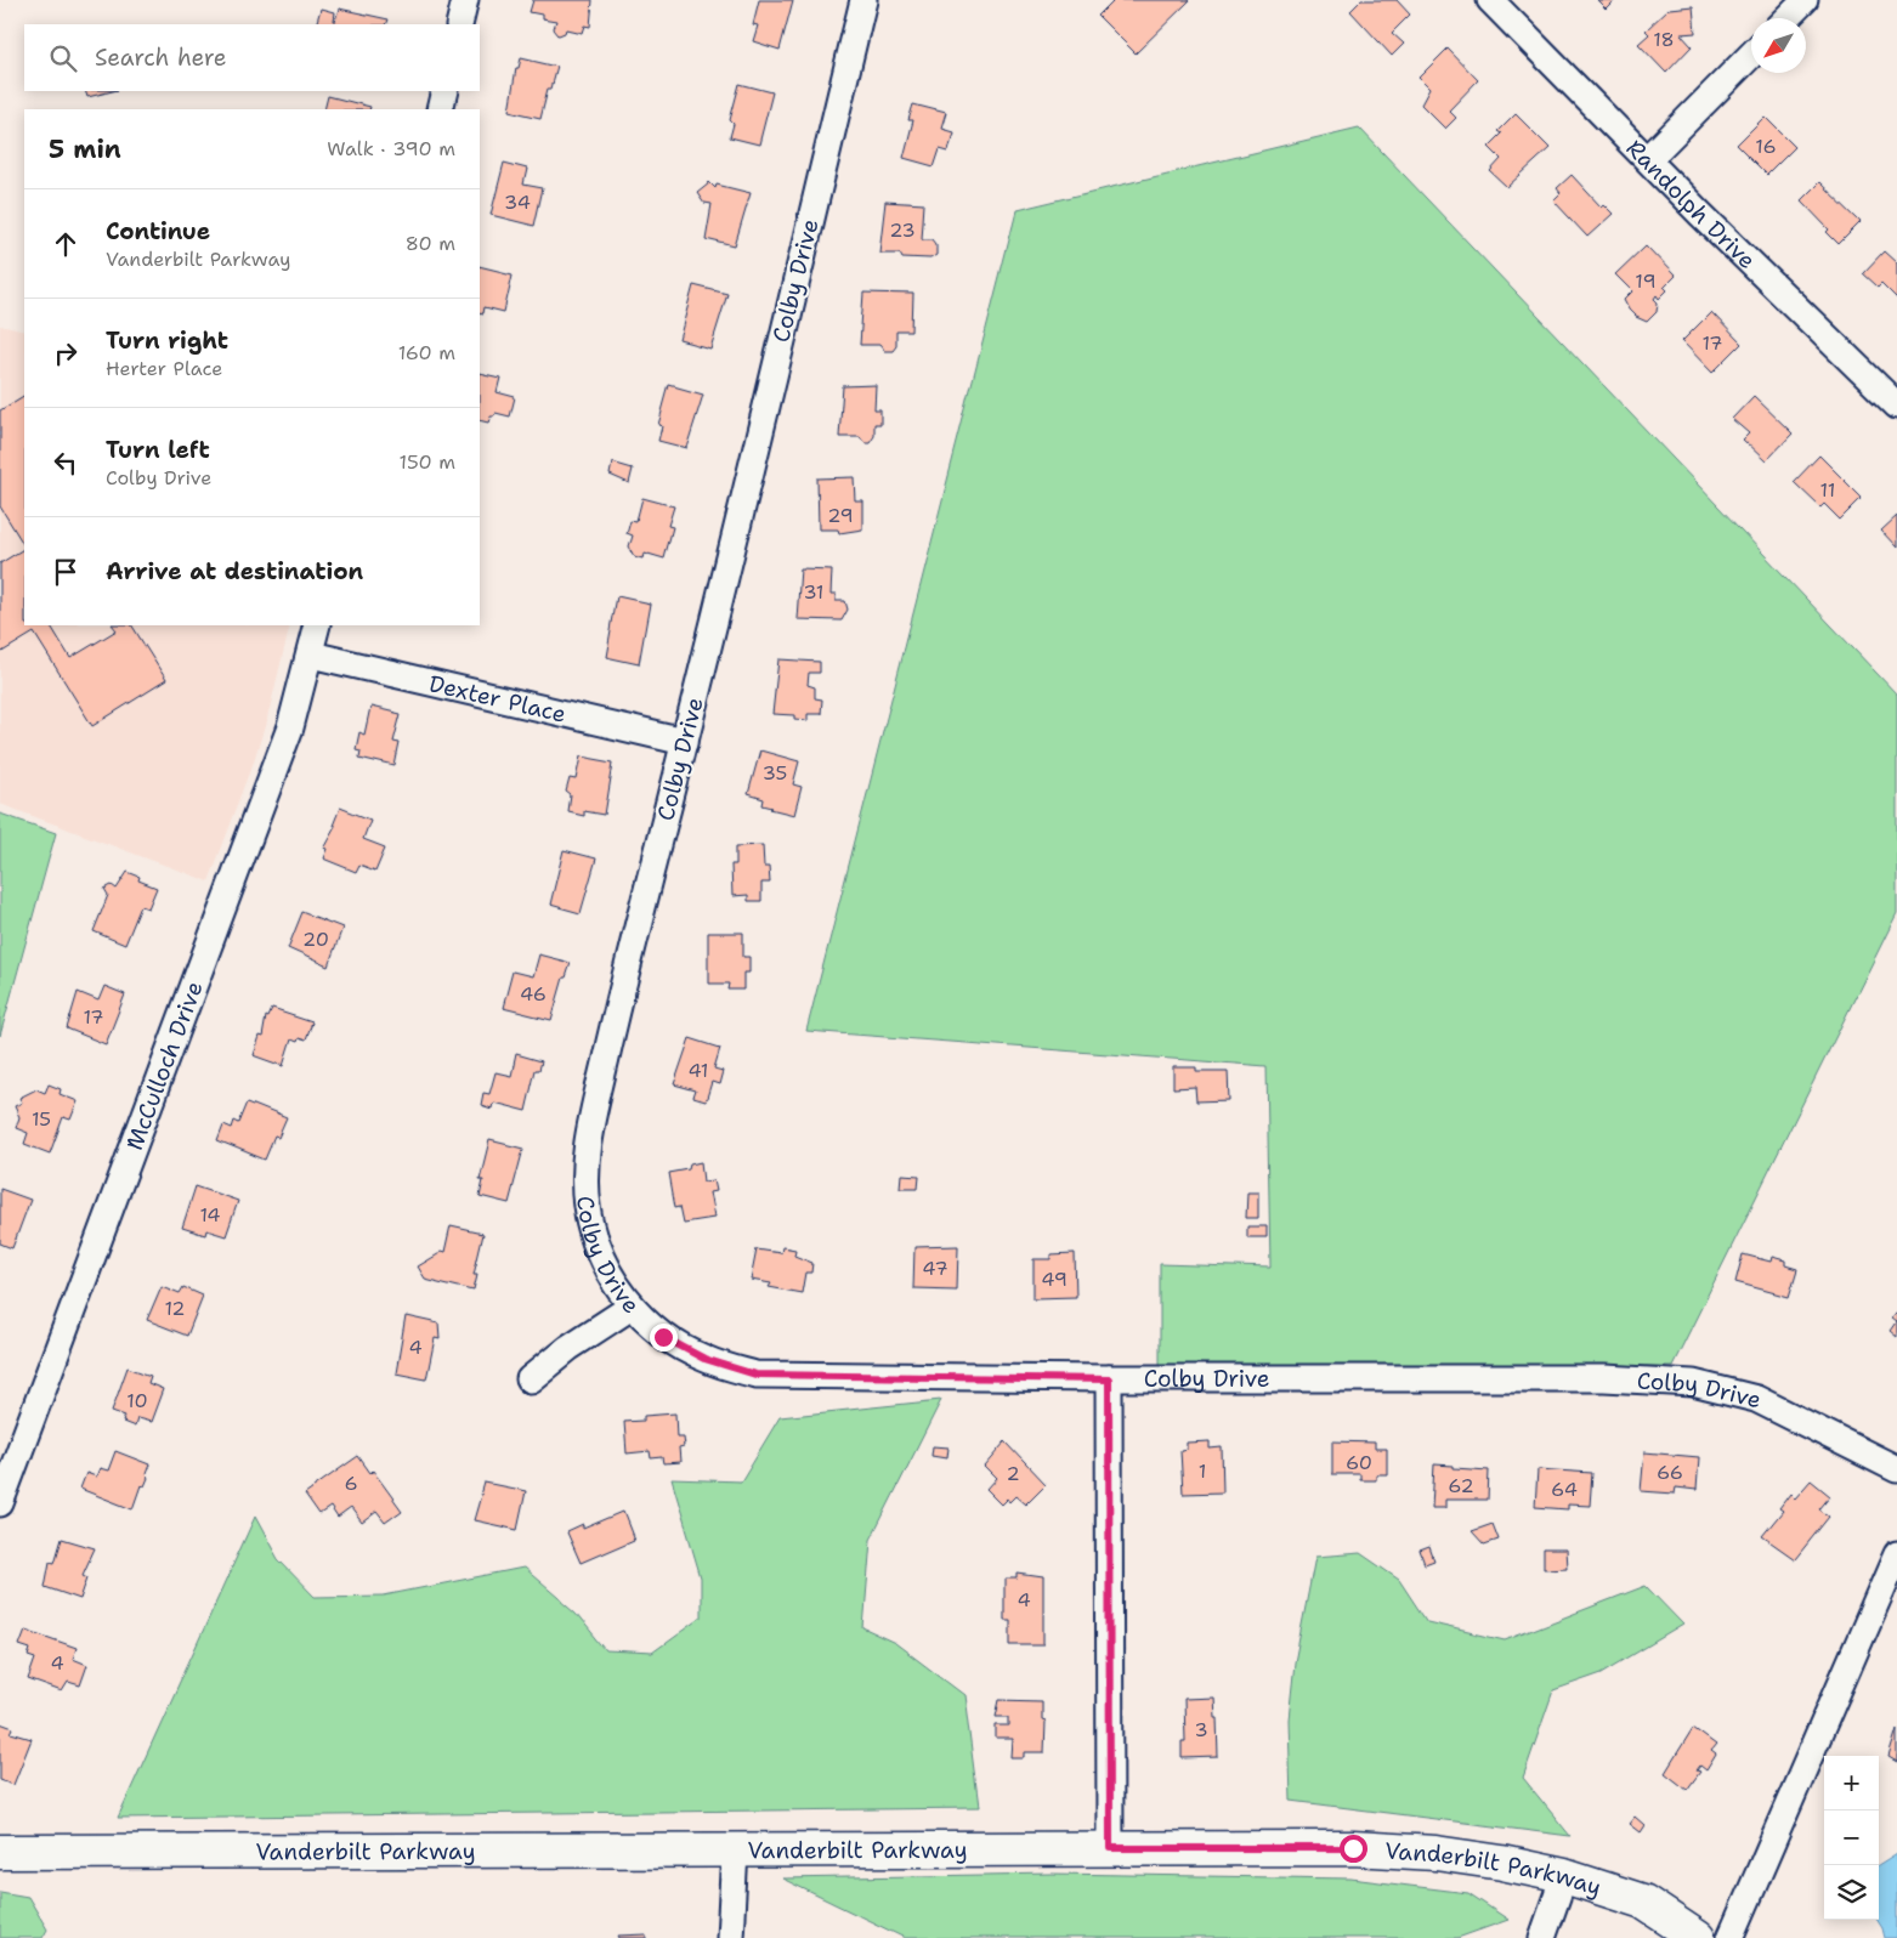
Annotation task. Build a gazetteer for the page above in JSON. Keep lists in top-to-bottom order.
{
  "streets": {
    "main road": ["Vanderbilt Parkway"],
    "street": [
      "Randolph Drive",
      "Colby Drive",
      "Dexter Place",
      "McCulloch Drive"
    ]
  },
  "crossings": [
    ["Colby Drive", "Dexter Place"],
    ["Dexter Place", "McCulloch Drive"]
  ],
  "house_numbers": [
    "18",
    "16",
    "34",
    "23",
    "19",
    "17",
    "11",
    "29",
    "31",
    "35",
    "20",
    "46",
    "17",
    "41",
    "15",
    "14",
    "47",
    "49",
    "12",
    "4",
    "10",
    "60",
    "1",
    "66",
    "2",
    "6",
    "62",
    "64",
    "4",
    "4",
    "3"
  ],
  "north": "bottom left",
  "page": {
    "search": "Search here",
    "heading": ["5 min", "Walk · 390 m"],
    "list": [
      ["Continue", "Vanderbilt Parkway", "80 m"],
      ["Turn right", "Herter Place", "160 m"],
      ["Turn left", "Colby Drive", "150 m"],
      "Arrive at destination"
    ],
    "map_buttons": ["+", "−"]
  }
}
